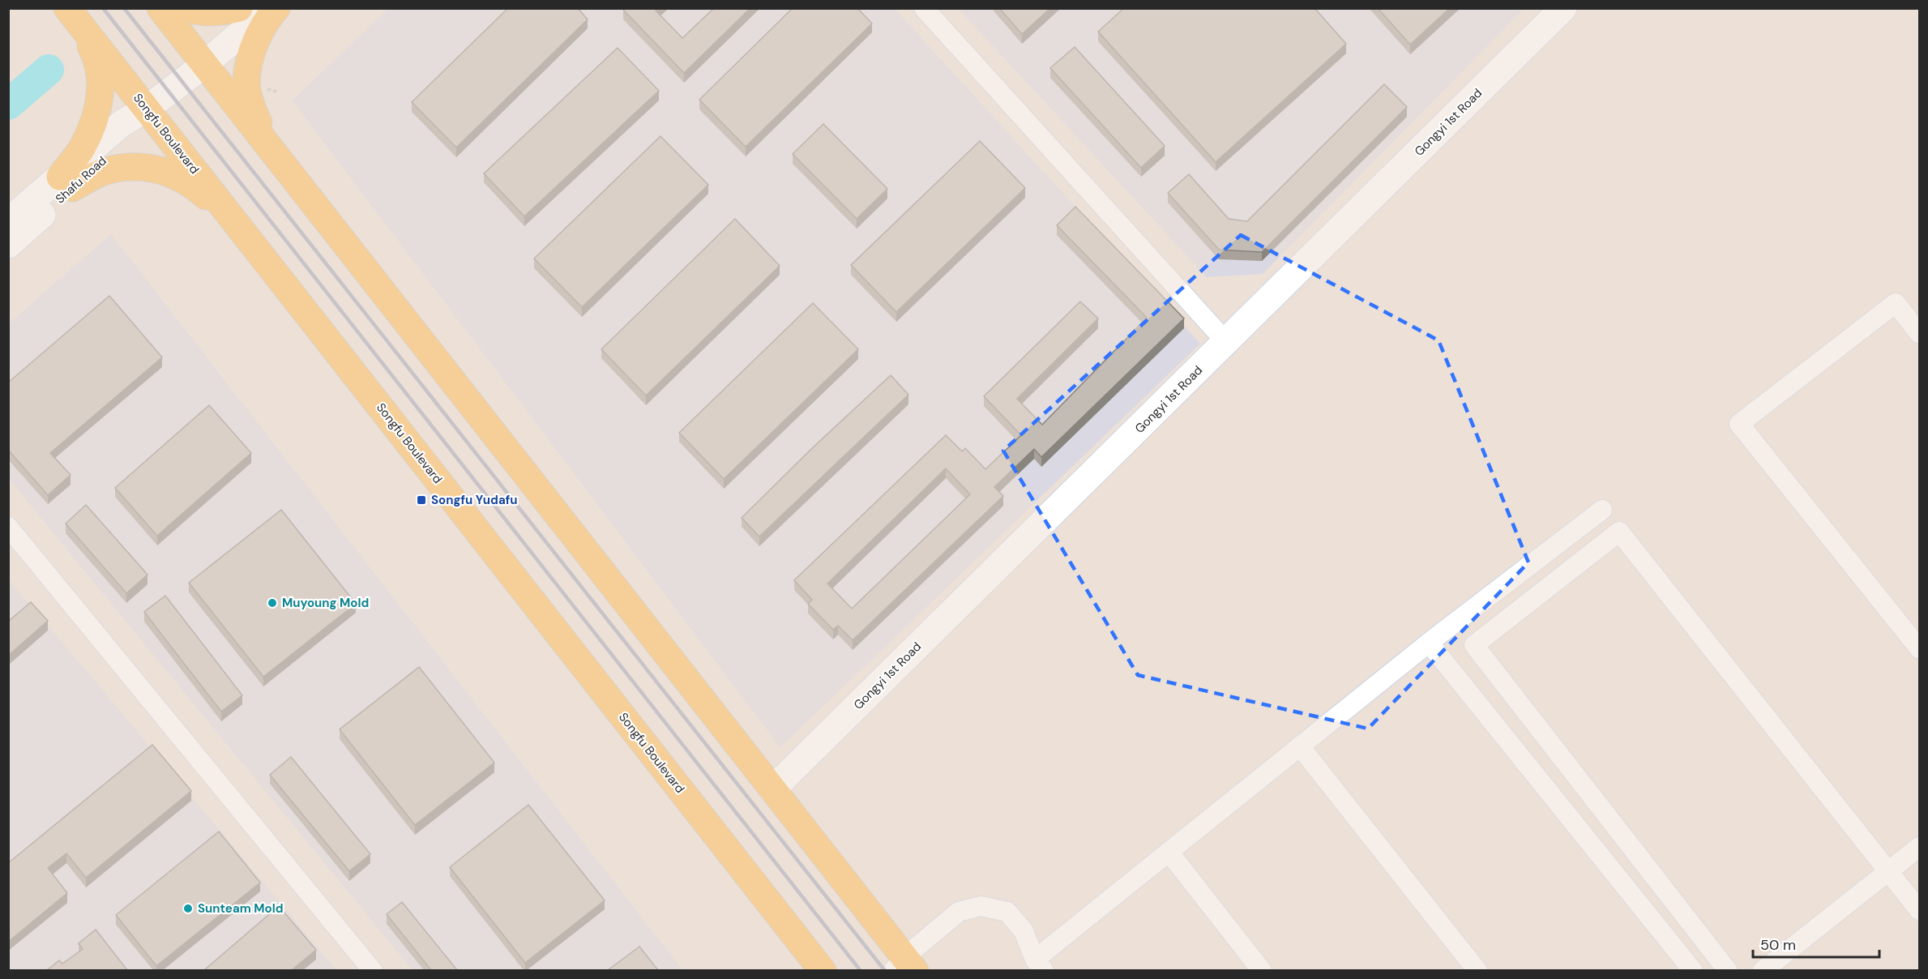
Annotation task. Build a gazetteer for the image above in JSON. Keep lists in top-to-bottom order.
{
  "streets": {
    "main road": ["Songfu Boulevard"],
    "street": ["Gongyi 1st Road", "Shafu Road"]
  },
  "crossings": [
    ["Songfu Boulevard", "Shafu Road"]
  ],
  "places": {
    "transit": ["Songfu Yudafu"],
    "other": ["Muyoung Mold", "Sunteam Mold"]
  },
  "scale_bar": "50 m"
}
